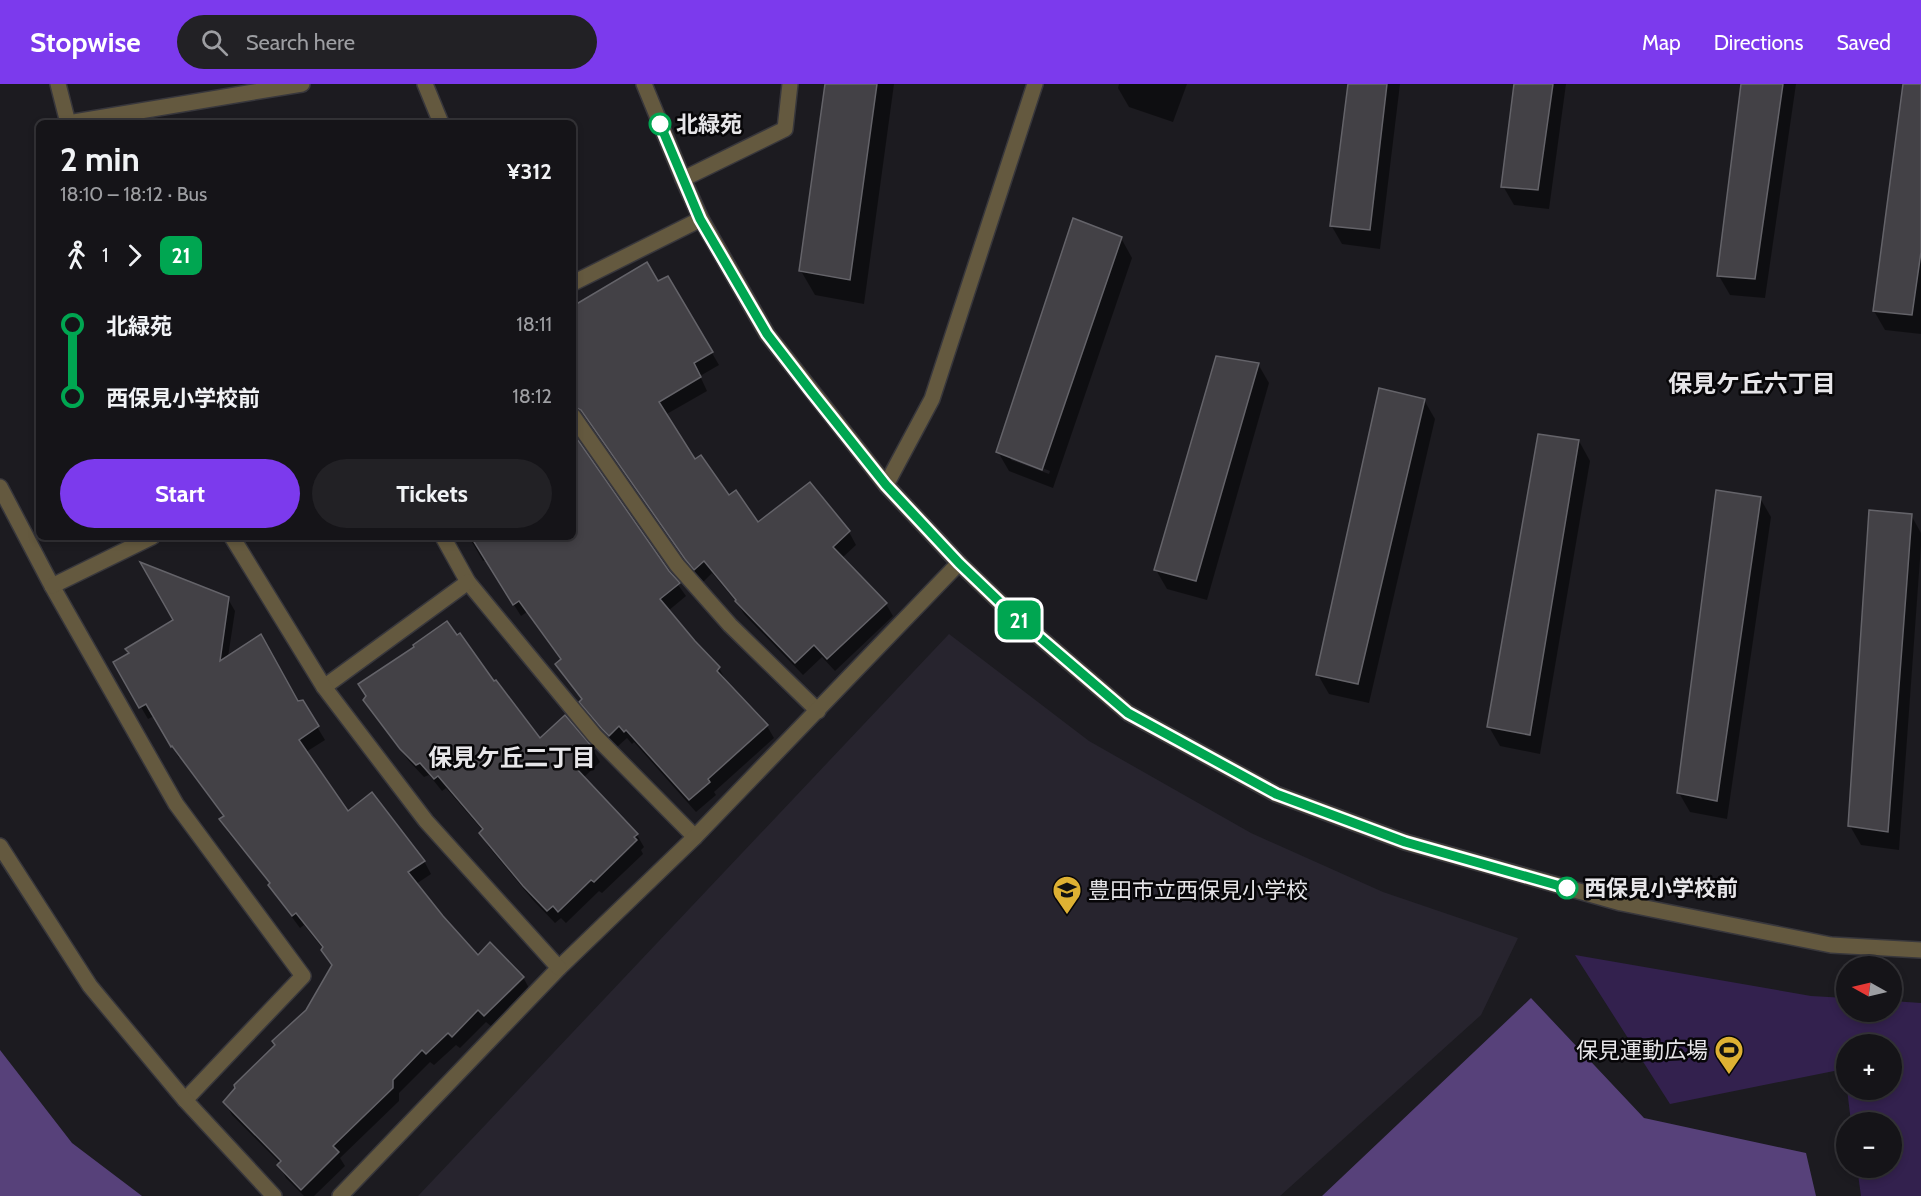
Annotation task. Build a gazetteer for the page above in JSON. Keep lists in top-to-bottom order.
{
  "districts": ["保見ケ丘六丁目", "保見ケ丘二丁目"],
  "places": {
    "other": ["北緑苑", "西保見小学校前"],
    "school or university": ["豊田市立西保見小学校"],
    "sports": ["保見運動広場"]
  },
  "lines": ["bus line 21"],
  "north": "left",
  "page": {
    "header": "Stopwise",
    "search": "Search here",
    "nav": ["Map", "Directions", "Saved"],
    "on_map": "21",
    "heading": ["2 min", "18:10 – 18:12 · Bus", "¥312"],
    "legs": ["1", "21"],
    "list": [
      {
        "name": "北緑苑",
        "value": "18:11"
      },
      {
        "name": "西保見小学校前",
        "value": "18:12"
      }
    ],
    "buttons": ["Start", "Tickets"],
    "map_buttons": ["+", "−"]
  }
}
